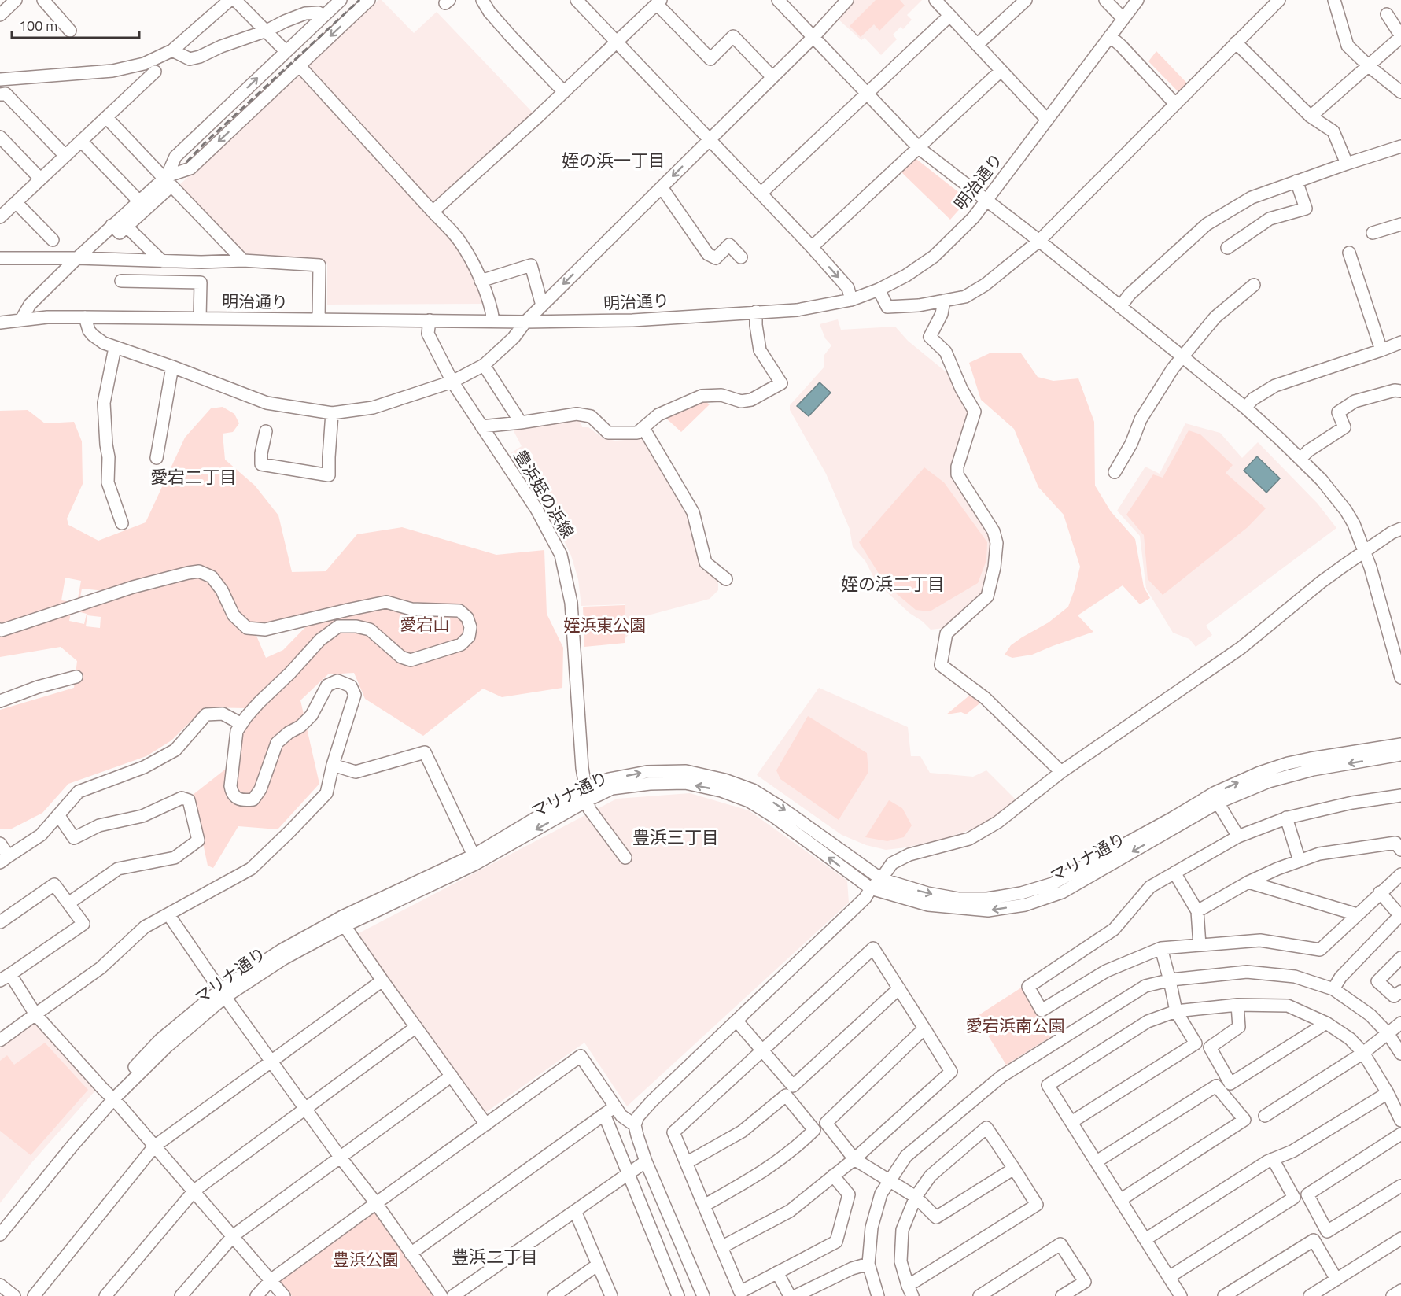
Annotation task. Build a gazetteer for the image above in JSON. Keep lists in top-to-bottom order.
{
  "streets": {
    "street": ["明治通り", "豊浜姪の浜線", "マリナ通り"]
  },
  "crossings": [
    ["明治通り", "豊浜姪の浜線"],
    ["豊浜姪の浜線", "マリナ通り"]
  ],
  "districts": [
    "姪の浜一丁目",
    "愛宕二丁目",
    "姪の浜二丁目",
    "豊浜三丁目",
    "豊浜二丁目"
  ],
  "parks": [
    "愛宕山",
    "姪浜東公園",
    "愛宕浜南公園",
    "豊浜公園"
  ],
  "scale_bar": "100 m"
}
